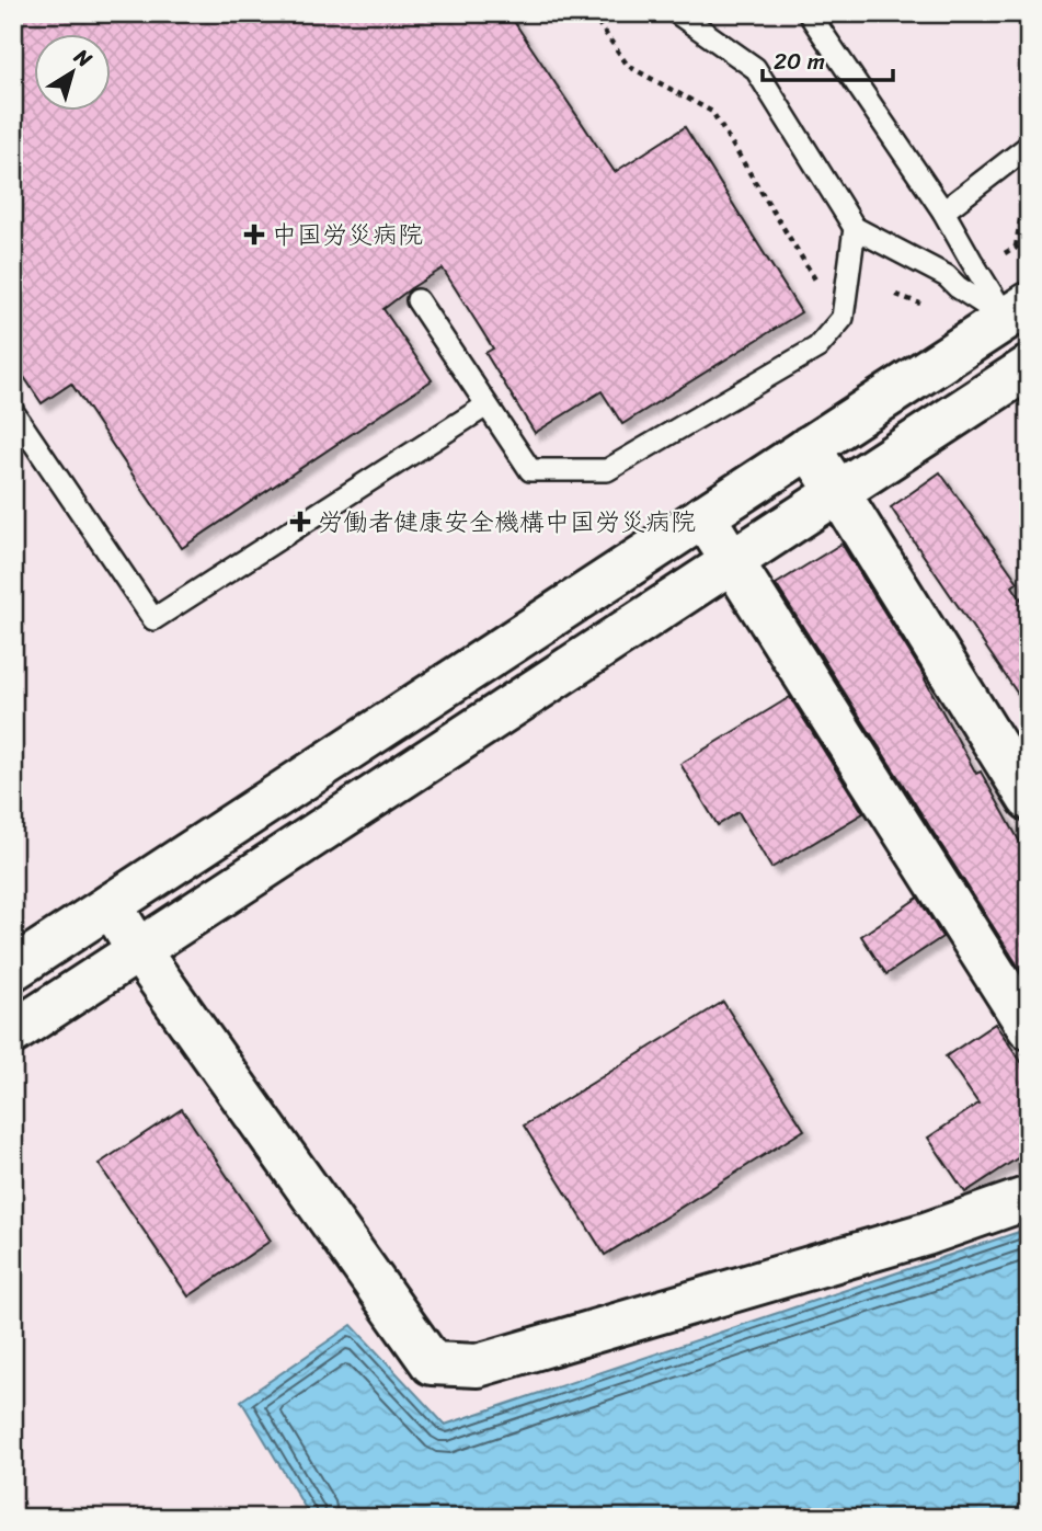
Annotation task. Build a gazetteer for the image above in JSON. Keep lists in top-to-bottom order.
{
  "places": {
    "health": ["中国労災病院", "労働者健康安全機構中国労災病院"]
  },
  "scale_bar": "20 m",
  "north": "top right"
}
